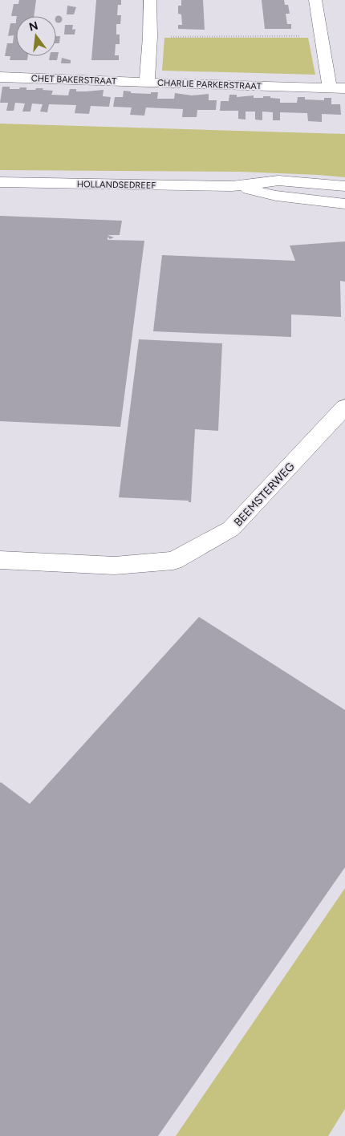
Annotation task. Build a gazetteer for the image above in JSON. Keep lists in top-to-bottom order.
{
  "streets": {
    "street": [
      "CHET BAKERSTRAAT",
      "CHARLIE PARKERSTRAAT",
      "HOLLANDSEDREEF",
      "BEEMSTERWEG"
    ]
  },
  "crossings": [
    ["CHET BAKERSTRAAT", "CHARLIE PARKERSTRAAT"]
  ],
  "north": "top"
}
